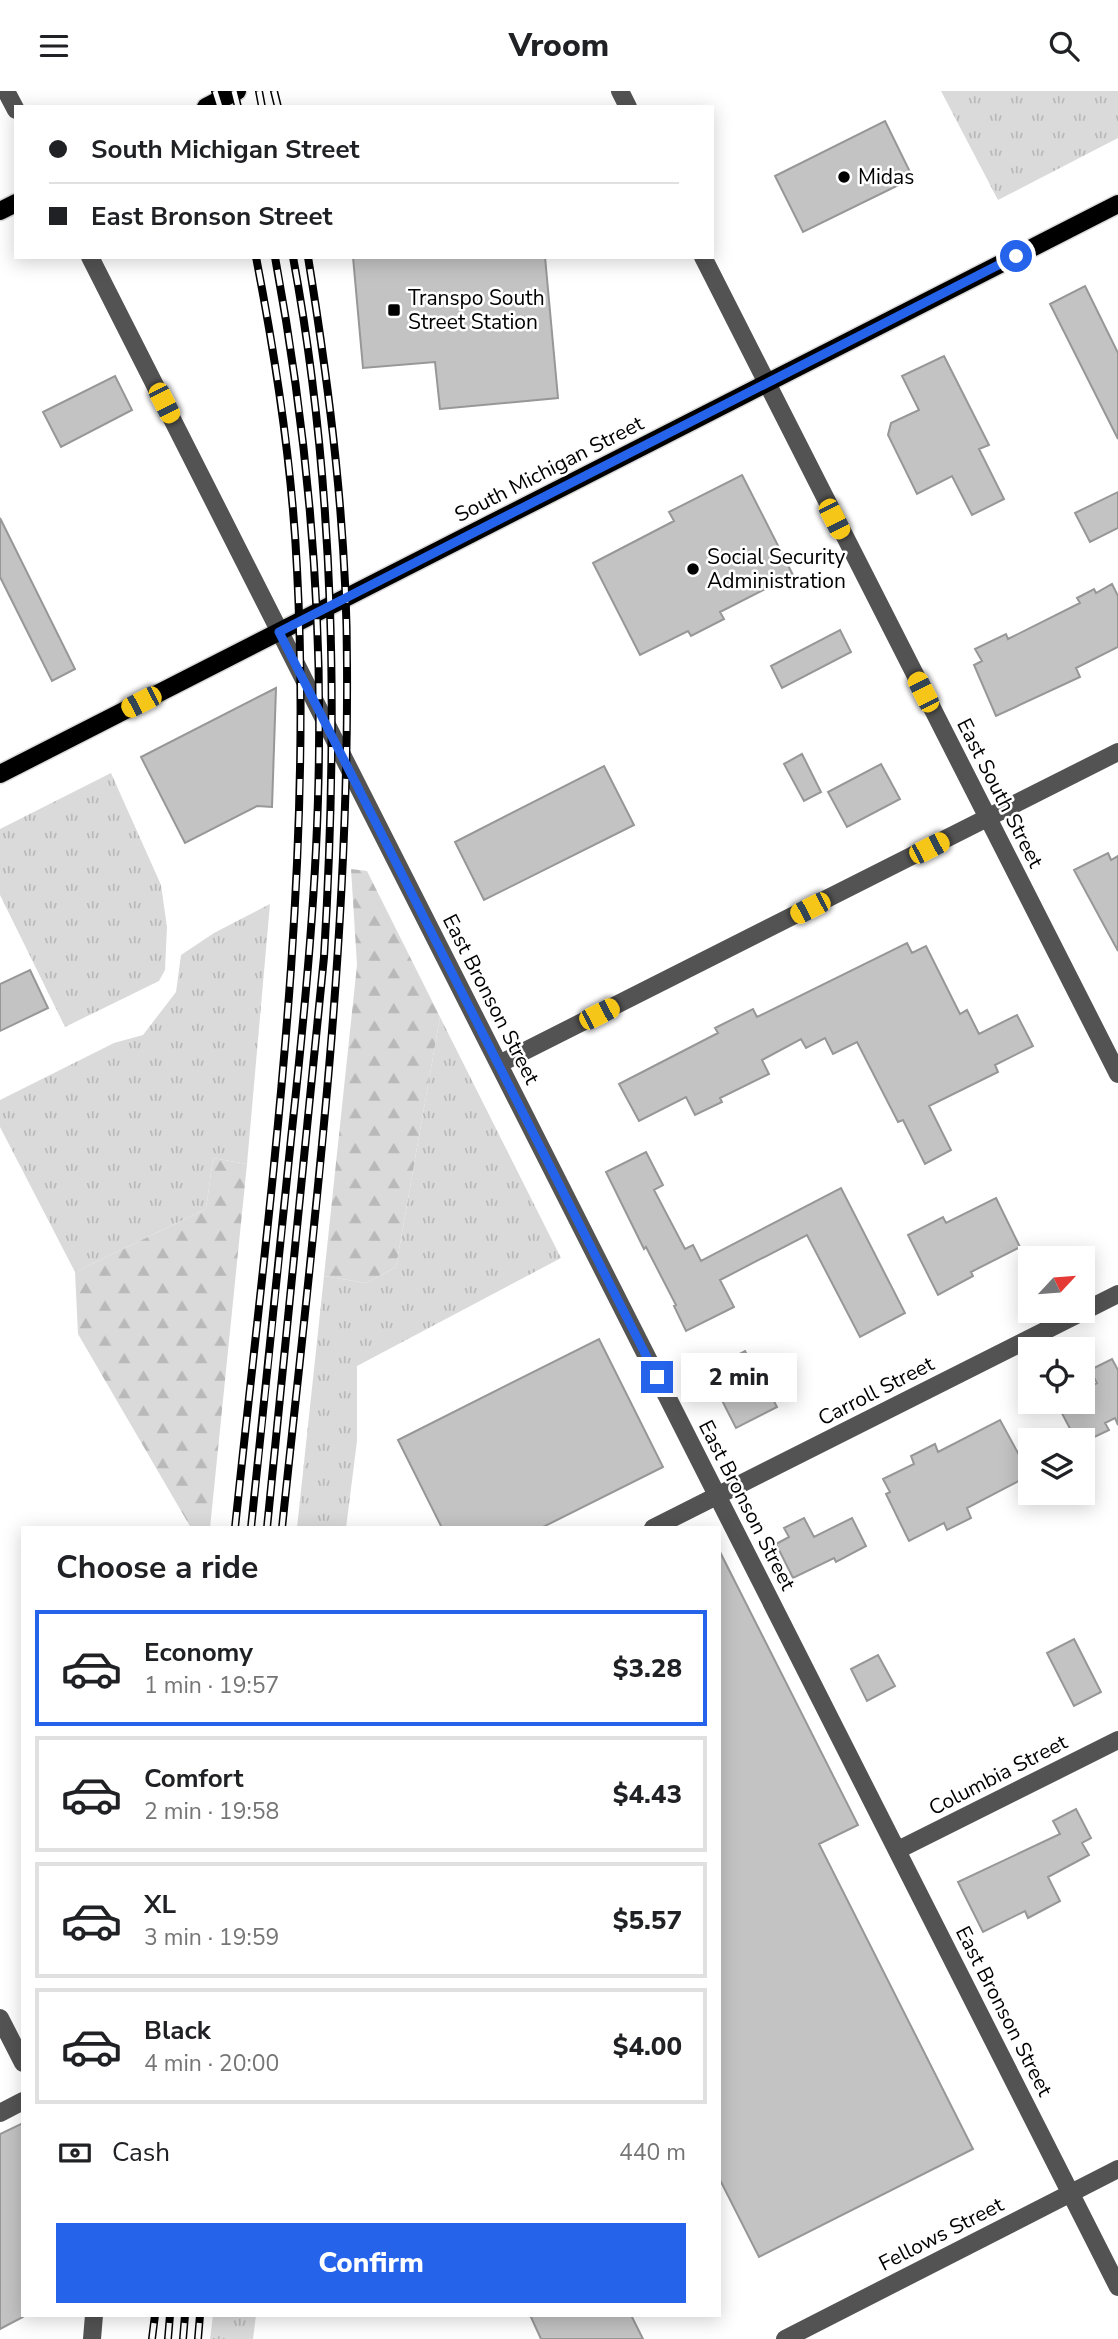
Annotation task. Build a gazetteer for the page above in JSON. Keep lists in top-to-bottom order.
{
  "streets": {
    "main road": ["South Michigan Street"],
    "street": [
      "East South Street",
      "East Bronson Street",
      "Carroll Street",
      "Columbia Street",
      "Fellows Street"
    ]
  },
  "crossings": [
    ["South Michigan Street", "East South Street"],
    ["South Michigan Street", "East Bronson Street"],
    ["East Bronson Street", "Carroll Street"],
    ["East Bronson Street", "Columbia Street"],
    ["East Bronson Street", "Fellows Street"]
  ],
  "places": {
    "other": ["Midas", "Social Security Administration"],
    "transit": ["Transpo South Street Station"]
  },
  "north": "top right",
  "page": {
    "header": "Vroom",
    "banner": ["South Michigan Street", "East Bronson Street"],
    "bubble": "2 min",
    "heading": "Choose a ride",
    "list": [
      {
        "name": "Economy",
        "note": "1 min · 19:57",
        "value": "$3.28"
      },
      {
        "name": "Comfort",
        "note": "2 min · 19:58",
        "value": "$4.43"
      },
      {
        "name": "XL",
        "note": "3 min · 19:59",
        "value": "$5.57"
      },
      {
        "name": "Black",
        "note": "4 min · 20:00",
        "value": "$4.00"
      }
    ],
    "pay": ["Cash", "440 m"],
    "buttons": "Confirm"
  }
}
